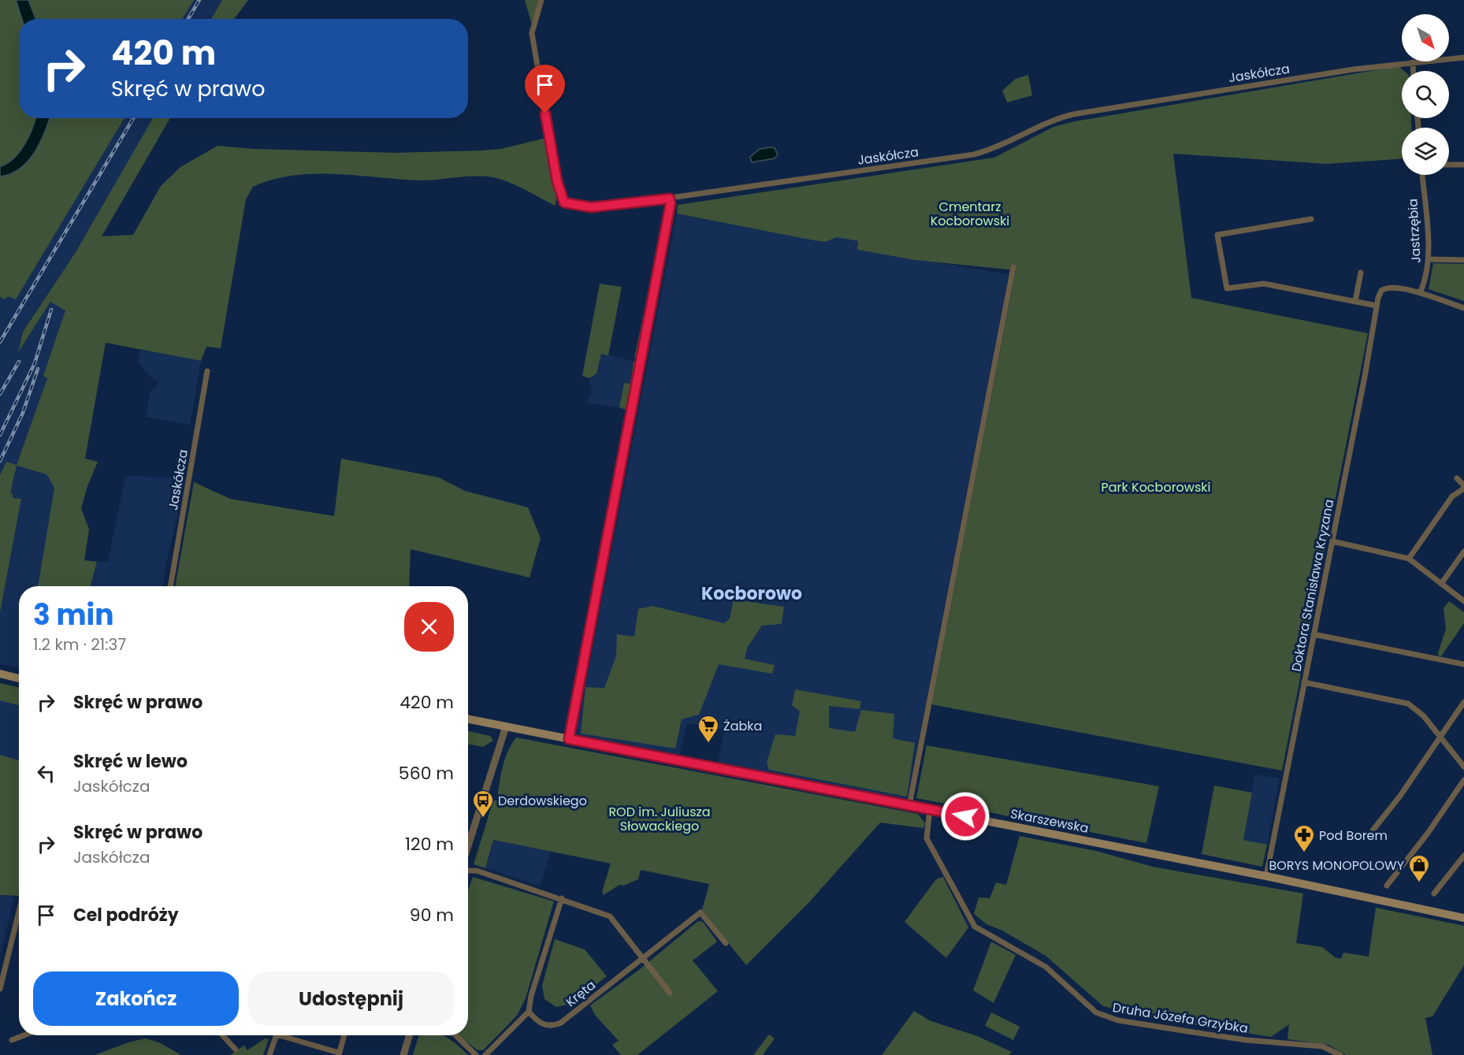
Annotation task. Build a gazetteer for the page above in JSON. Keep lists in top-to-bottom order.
{
  "streets": {
    "main road": ["Skarszewska"],
    "street": [
      "Jaskółcza",
      "Jastrzębia",
      "Doktora Stanisława Kryzana",
      "Kręta",
      "Druha Józefa Grzybka"
    ]
  },
  "crossings": [
    ["Jastrzębia", "Doktora Stanisława Kryzana"],
    ["Doktora Stanisława Kryzana", "Skarszewska"],
    ["Skarszewska", "Druha Józefa Grzybka"]
  ],
  "districts": ["Kocborowo"],
  "parks": ["Cmentarz Kocborowski", "Park Kocborowski", "ROD im. Juliusza Słowackiego"],
  "places": {
    "supermarket": ["Żabka"],
    "bus stop": ["Derdowskiego"],
    "pharmacy": ["Pod Borem"],
    "shop": ["BORYS MONOPOLOWY"]
  },
  "north": "bottom right",
  "page": {
    "turn": ["420 m", "Skręć w prawo"],
    "heading": ["3 min", "1.2 km · 21:37"],
    "list": [
      {
        "name": "Skręć w prawo",
        "value": "420 m"
      },
      {
        "name": "Skręć w lewo",
        "note": "Jaskółcza",
        "value": "560 m"
      },
      {
        "name": "Skręć w prawo",
        "note": "Jaskółcza",
        "value": "120 m"
      },
      {
        "name": "Cel podróży",
        "value": "90 m"
      }
    ],
    "buttons": ["Zakończ", "Udostępnij"]
  }
}
